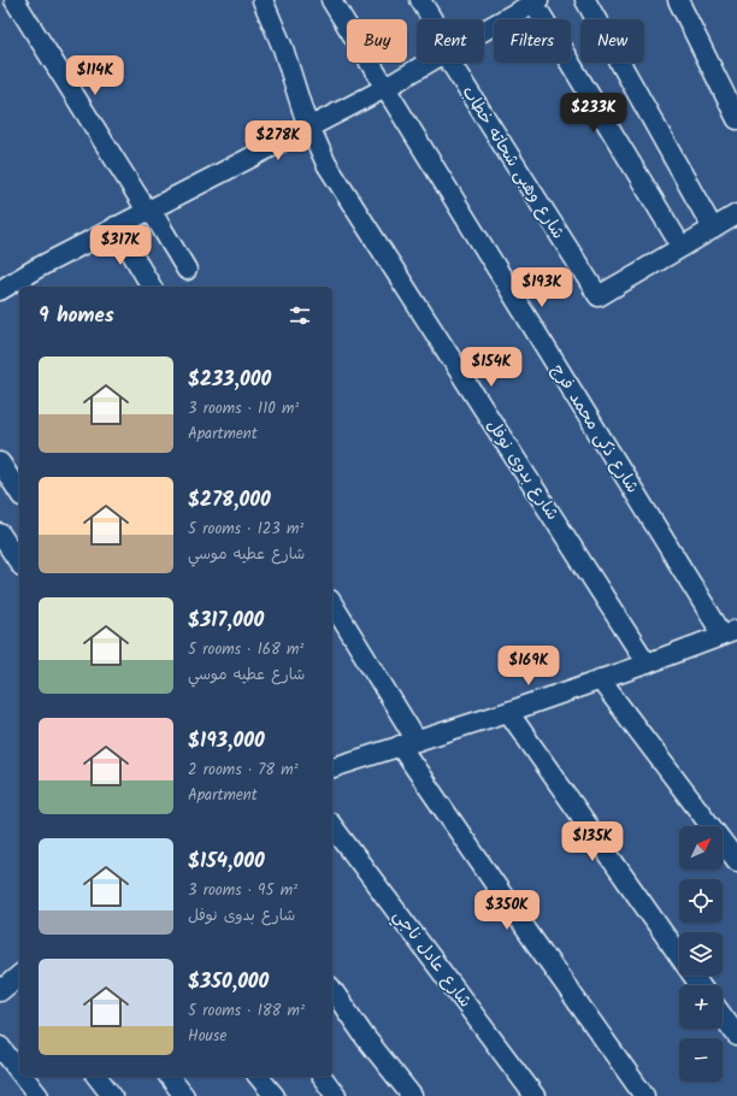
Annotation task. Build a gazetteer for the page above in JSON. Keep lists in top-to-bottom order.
{
  "streets": {
    "street": [
      "شارع وهبى شحاته خطاب",
      "شارع ذكى محمد فرج",
      "شارع بدوى نوفل",
      "شارع عادل ناجي"
    ]
  },
  "north": "top right",
  "page": {
    "chip": [
      "Buy",
      "Rent",
      "Filters",
      "New"
    ],
    "price": [
      "$114K",
      "$233K",
      "$278K",
      "$317K",
      "$193K",
      "$154K",
      "$169K",
      "$135K",
      "$350K"
    ],
    "heading": "9 homes",
    "list": [
      {
        "name": "$233,000",
        "note": "3 rooms · 110 m² · Apartment"
      },
      {
        "name": "$278,000",
        "note": "5 rooms · 123 m² · شارع عطيه موسي"
      },
      {
        "name": "$317,000",
        "note": "5 rooms · 168 m² · شارع عطيه موسي"
      },
      {
        "name": "$193,000",
        "note": "2 rooms · 78 m² · Apartment"
      },
      {
        "name": "$154,000",
        "note": "3 rooms · 95 m² · شارع بدوى نوفل"
      },
      {
        "name": "$350,000",
        "note": "5 rooms · 188 m² · House"
      }
    ],
    "map_buttons": ["+", "−"]
  }
}
